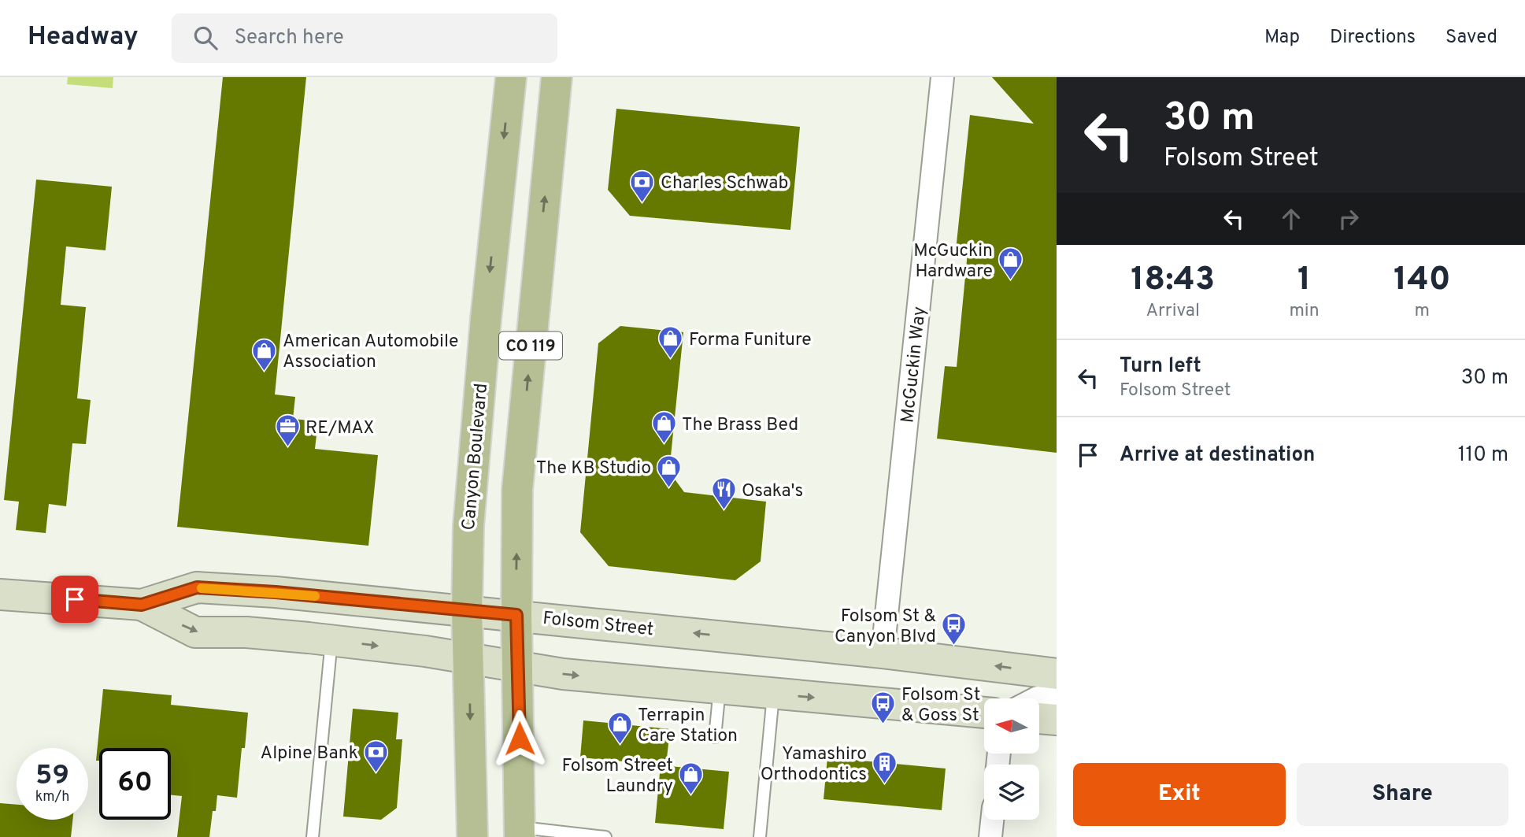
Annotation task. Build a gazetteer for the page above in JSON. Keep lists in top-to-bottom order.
{
  "streets": {
    "main road": ["CO 119", "Canyon Boulevard", "Folsom Street"],
    "street": ["McGuckin Way"]
  },
  "crossings": [
    ["CO 119", "Folsom Street"],
    ["McGuckin Way", "Folsom Street"],
    ["Canyon Boulevard", "Folsom Street"]
  ],
  "places": {
    "bank": ["Charles Schwab", "Alpine Bank"],
    "shop": [
      "McGuckin Hardware",
      "Forma Funiture",
      "American Automobile Association",
      "The Brass Bed",
      "The KB Studio",
      "Terrapin Care Station",
      "Folsom Street Laundry"
    ],
    "office": ["RE/MAX"],
    "restaurant": ["Osaka's"],
    "bus stop": ["Folsom St & Canyon Blvd", "Folsom St & Goss St"],
    "building": ["Yamashiro Orthodontics"]
  },
  "north": "left",
  "page": {
    "header": "Headway",
    "search": "Search here",
    "nav": ["Map", "Directions", "Saved"],
    "turn": ["30 m", "Folsom Street"],
    "eta": [
      "18:43",
      "Arrival",
      "1",
      "min",
      "140",
      "m"
    ],
    "list": [
      {
        "name": "Turn left",
        "note": "Folsom Street",
        "value": "30 m"
      },
      {
        "name": "Arrive at destination",
        "value": "110 m"
      }
    ],
    "speed": "59 km/h",
    "limit": "60",
    "buttons": ["Exit", "Share"]
  }
}
